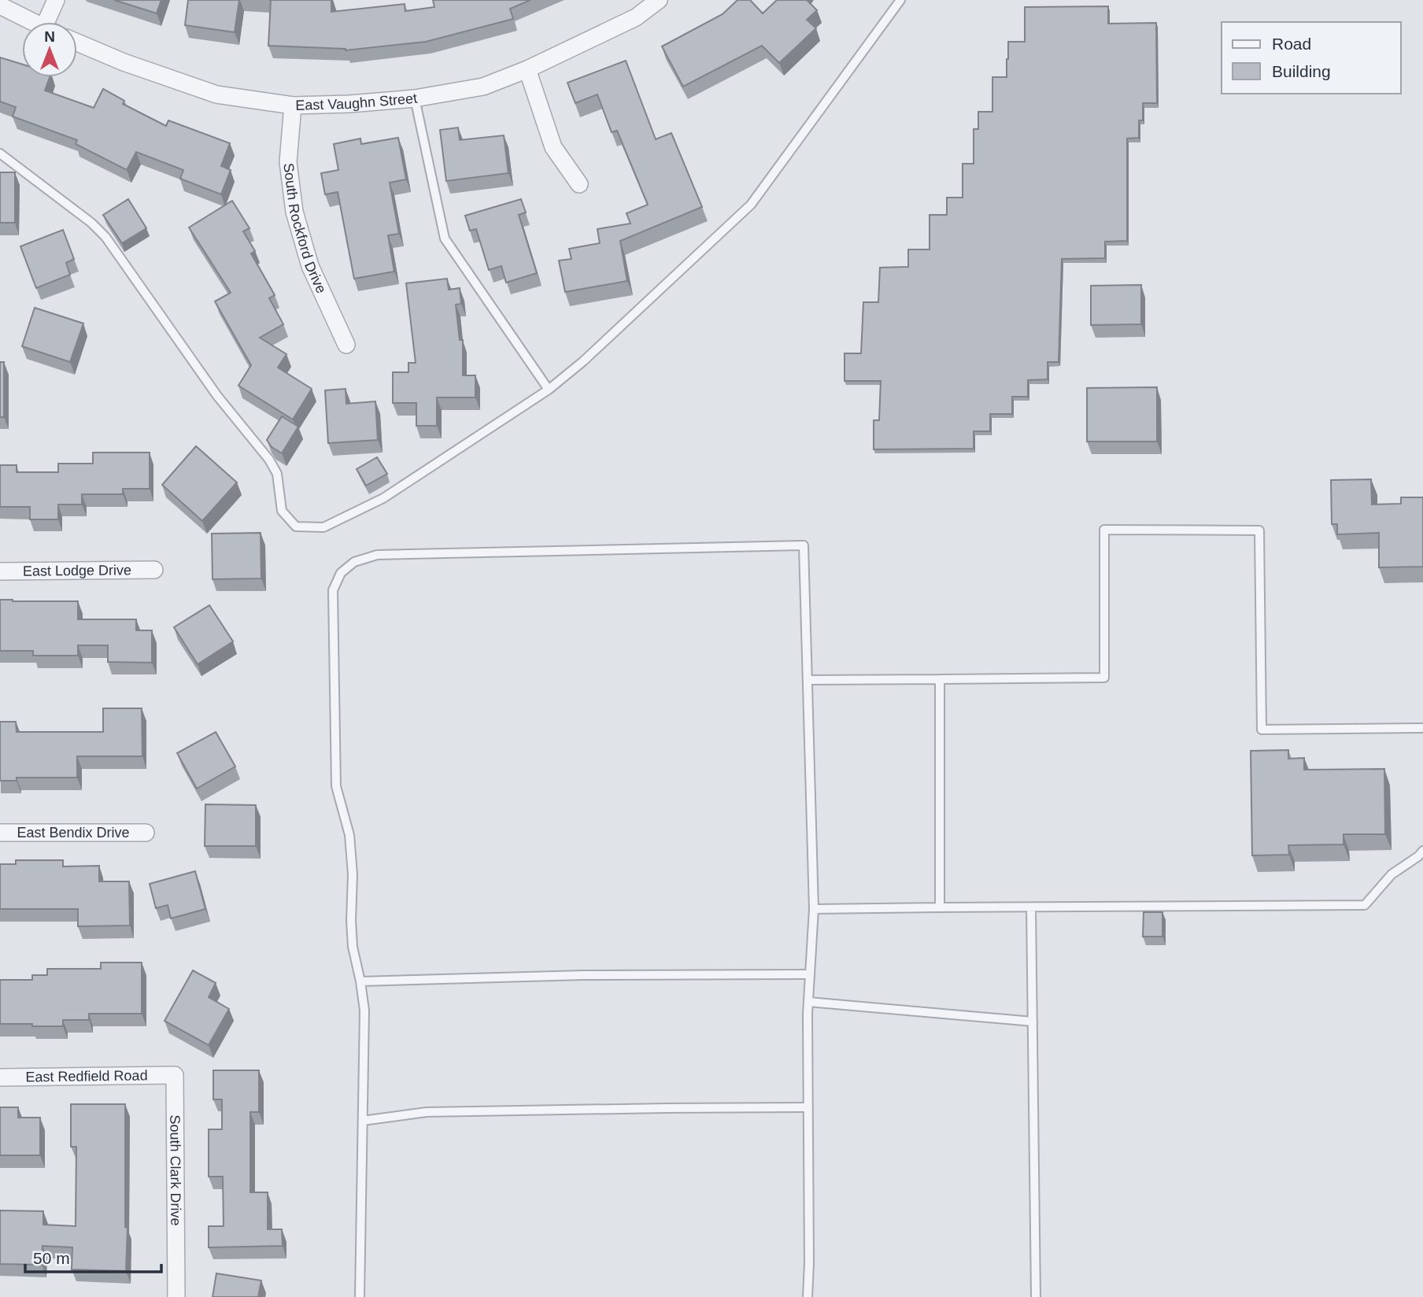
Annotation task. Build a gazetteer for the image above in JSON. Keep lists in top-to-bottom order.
{
  "streets": {
    "street": [
      "East Vaughn Street",
      "South Rockford Drive",
      "East Lodge Drive",
      "East Bendix Drive",
      "East Redfield Road",
      "South Clark Drive"
    ]
  },
  "crossings": [
    ["East Vaughn Street", "South Rockford Drive"],
    ["East Redfield Road", "South Clark Drive"]
  ],
  "legend": ["Road", "Building"],
  "scale_bar": "50 m",
  "north": "top"
}
